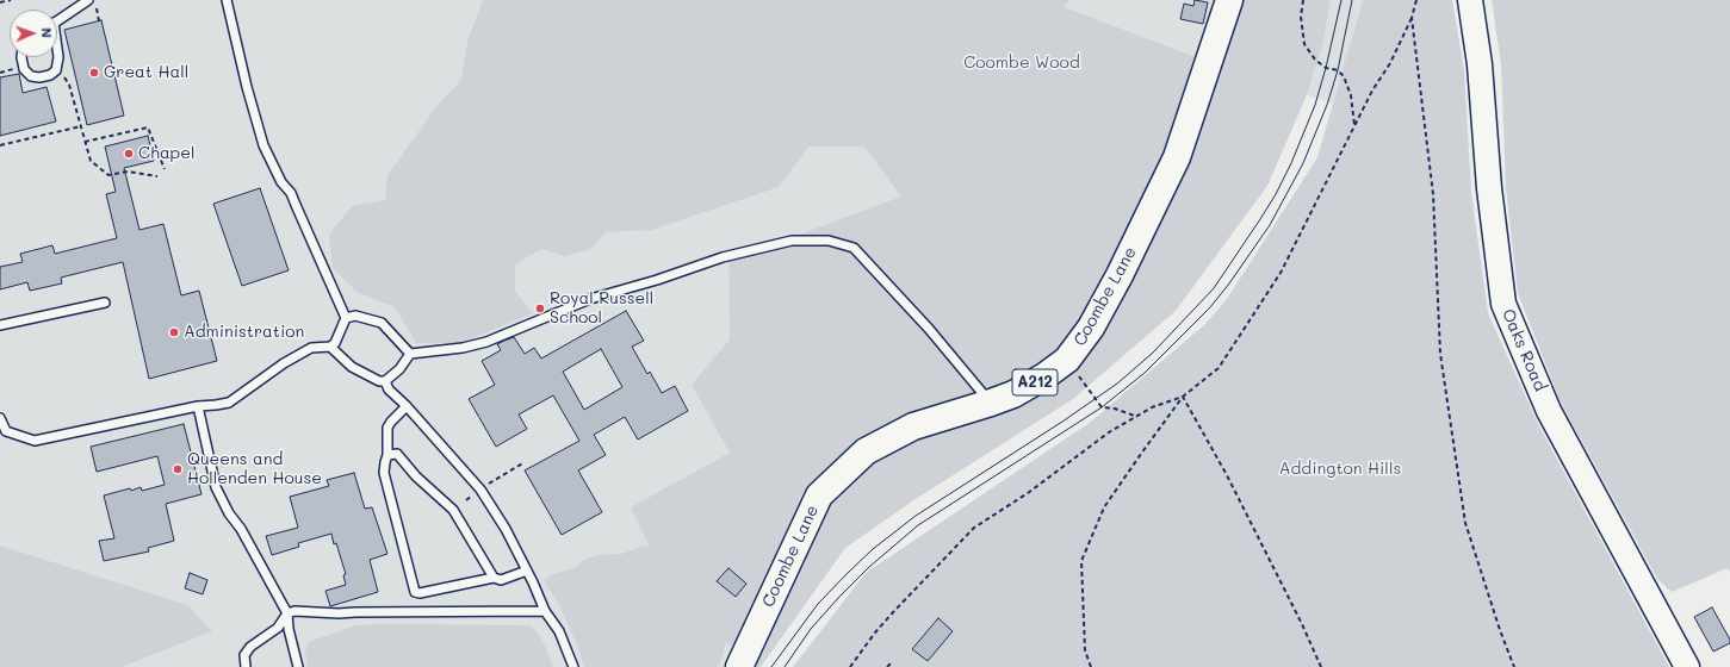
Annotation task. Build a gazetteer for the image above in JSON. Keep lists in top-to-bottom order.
{
  "streets": {
    "main road": ["Coombe Lane", "A212"],
    "street": ["Oaks Road"]
  },
  "parks": ["Coombe Wood", "Addington Hills"],
  "places": [
    "Great Hall",
    "Chapel",
    "Royal Russell School",
    "Administration",
    "Queens and Hollenden House"
  ],
  "north": "right"
}
